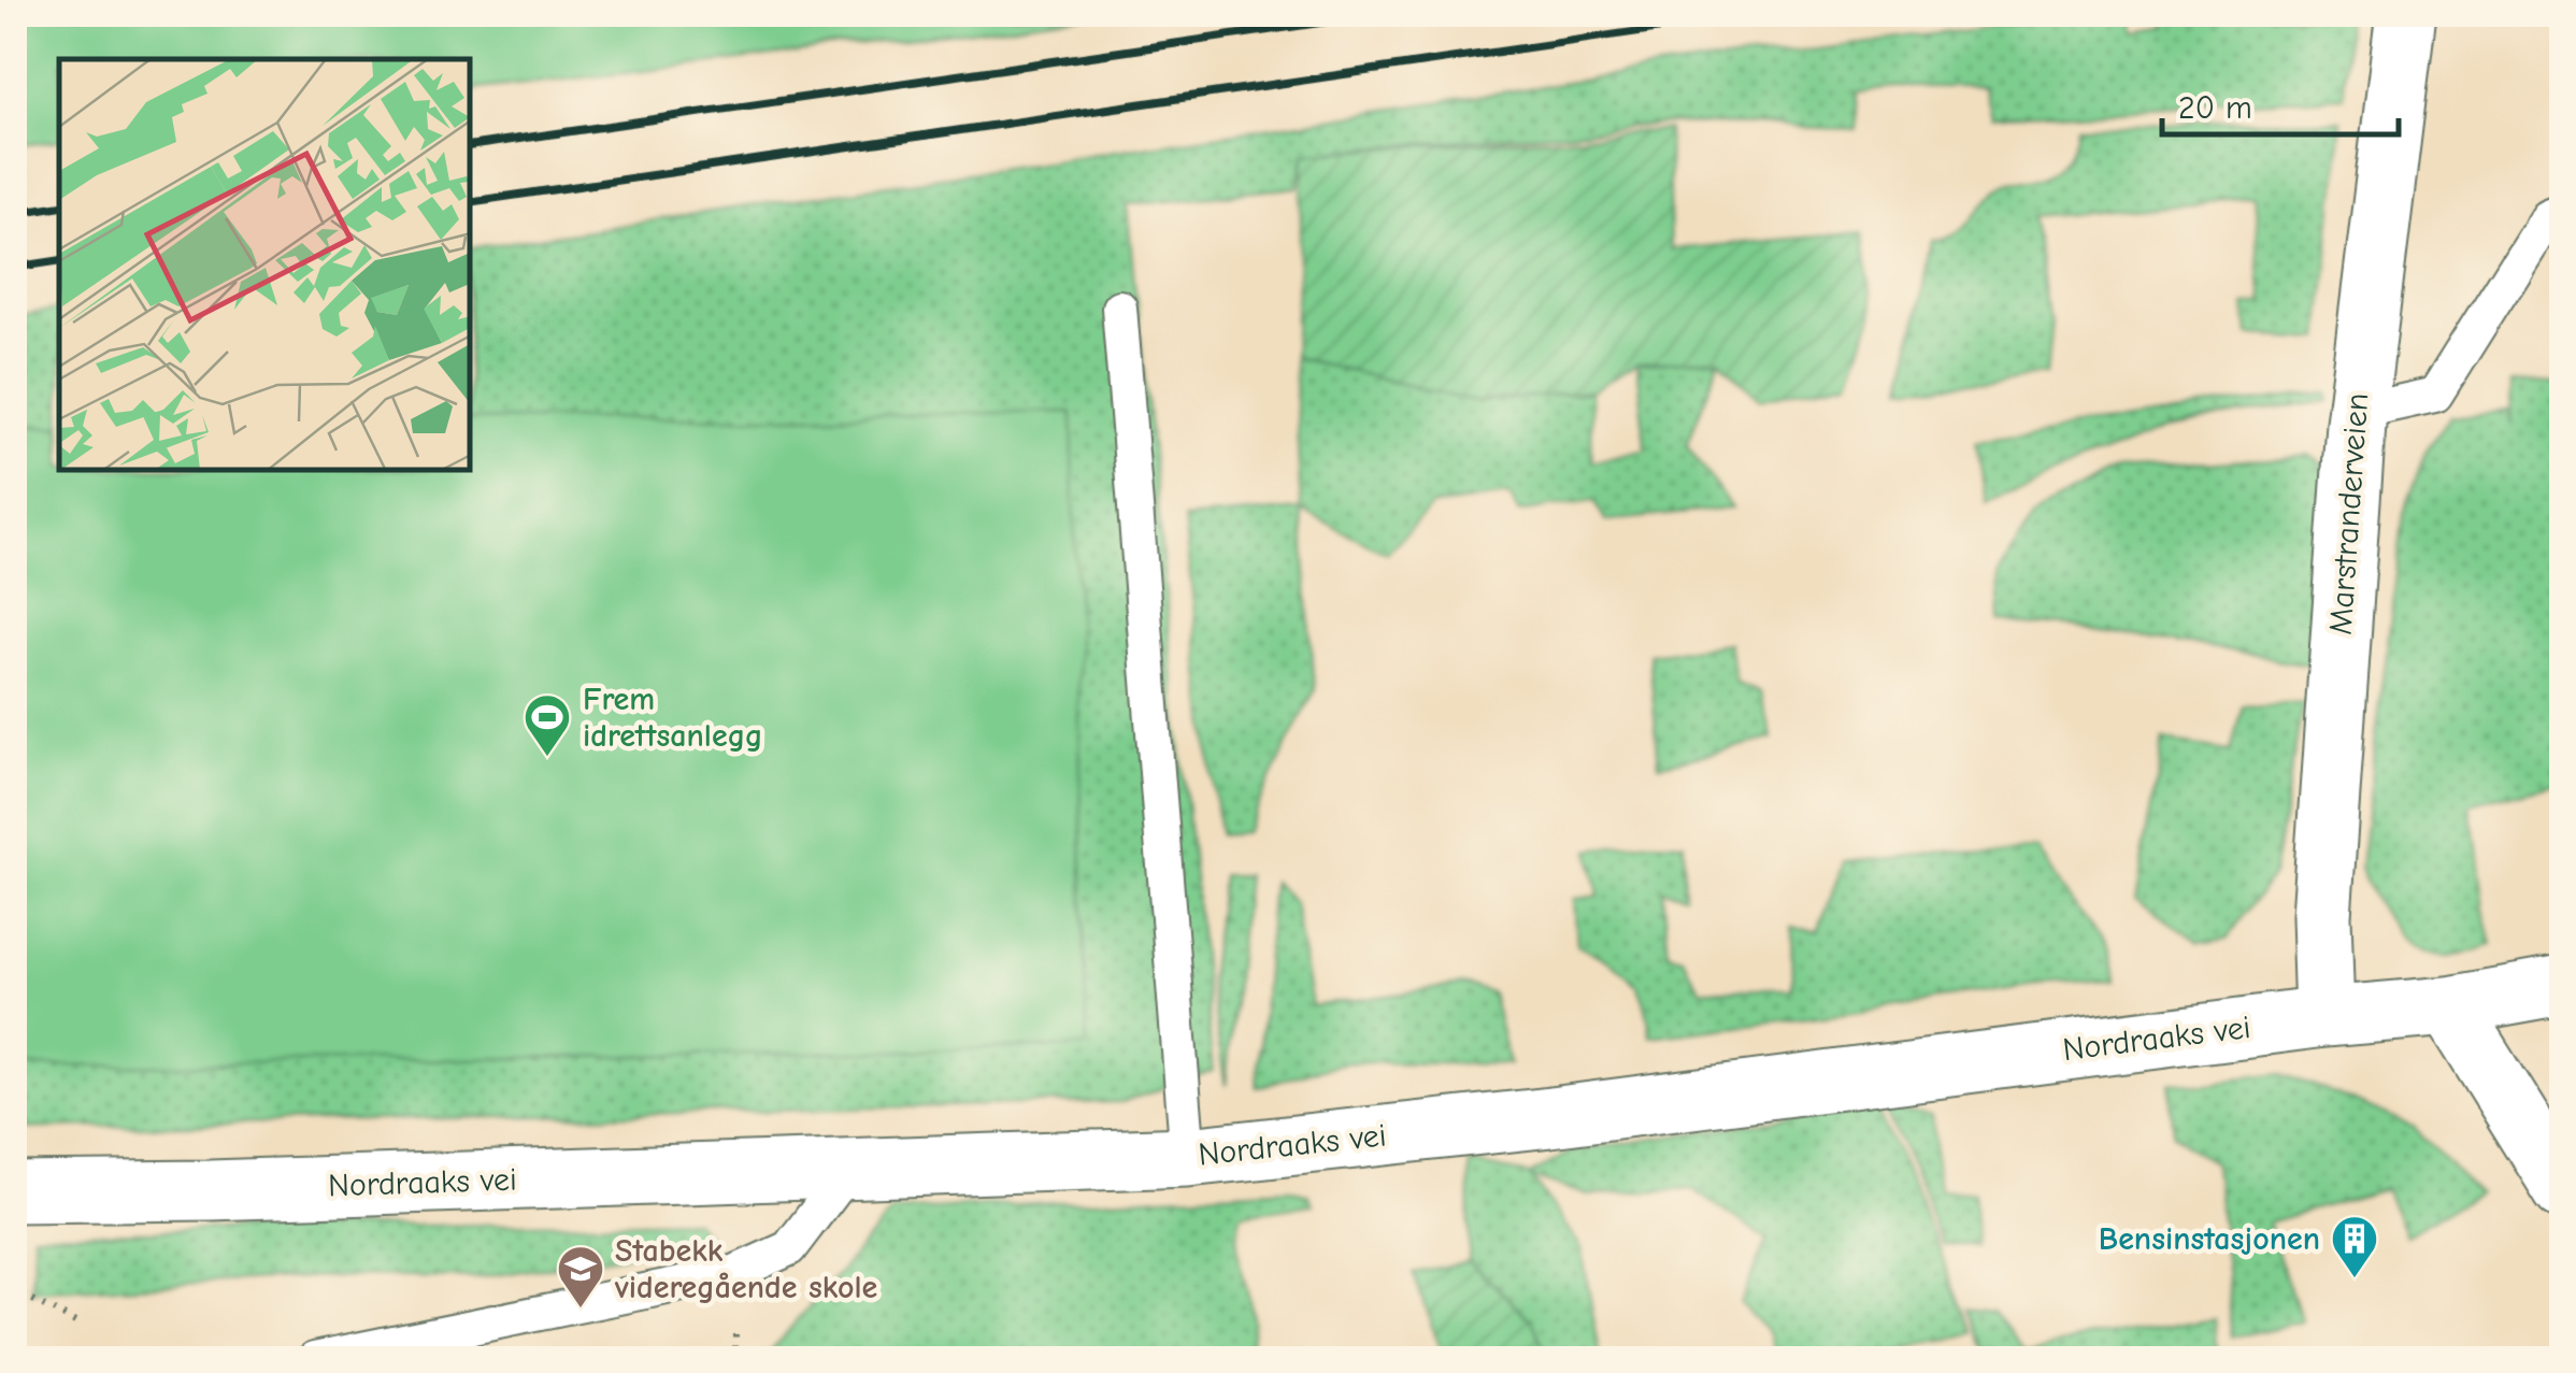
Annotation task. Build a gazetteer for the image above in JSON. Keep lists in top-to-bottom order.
{
  "streets": {
    "street": ["Marstranderveien", "Nordraaks vei"]
  },
  "crossings": [
    ["Marstranderveien", "Nordraaks vei"]
  ],
  "places": {
    "sports": ["Frem idrettsanlegg"],
    "building": ["Bensinstasjonen"],
    "school or university": ["Stabekk videregående skole"]
  },
  "scale_bar": "20 m"
}
